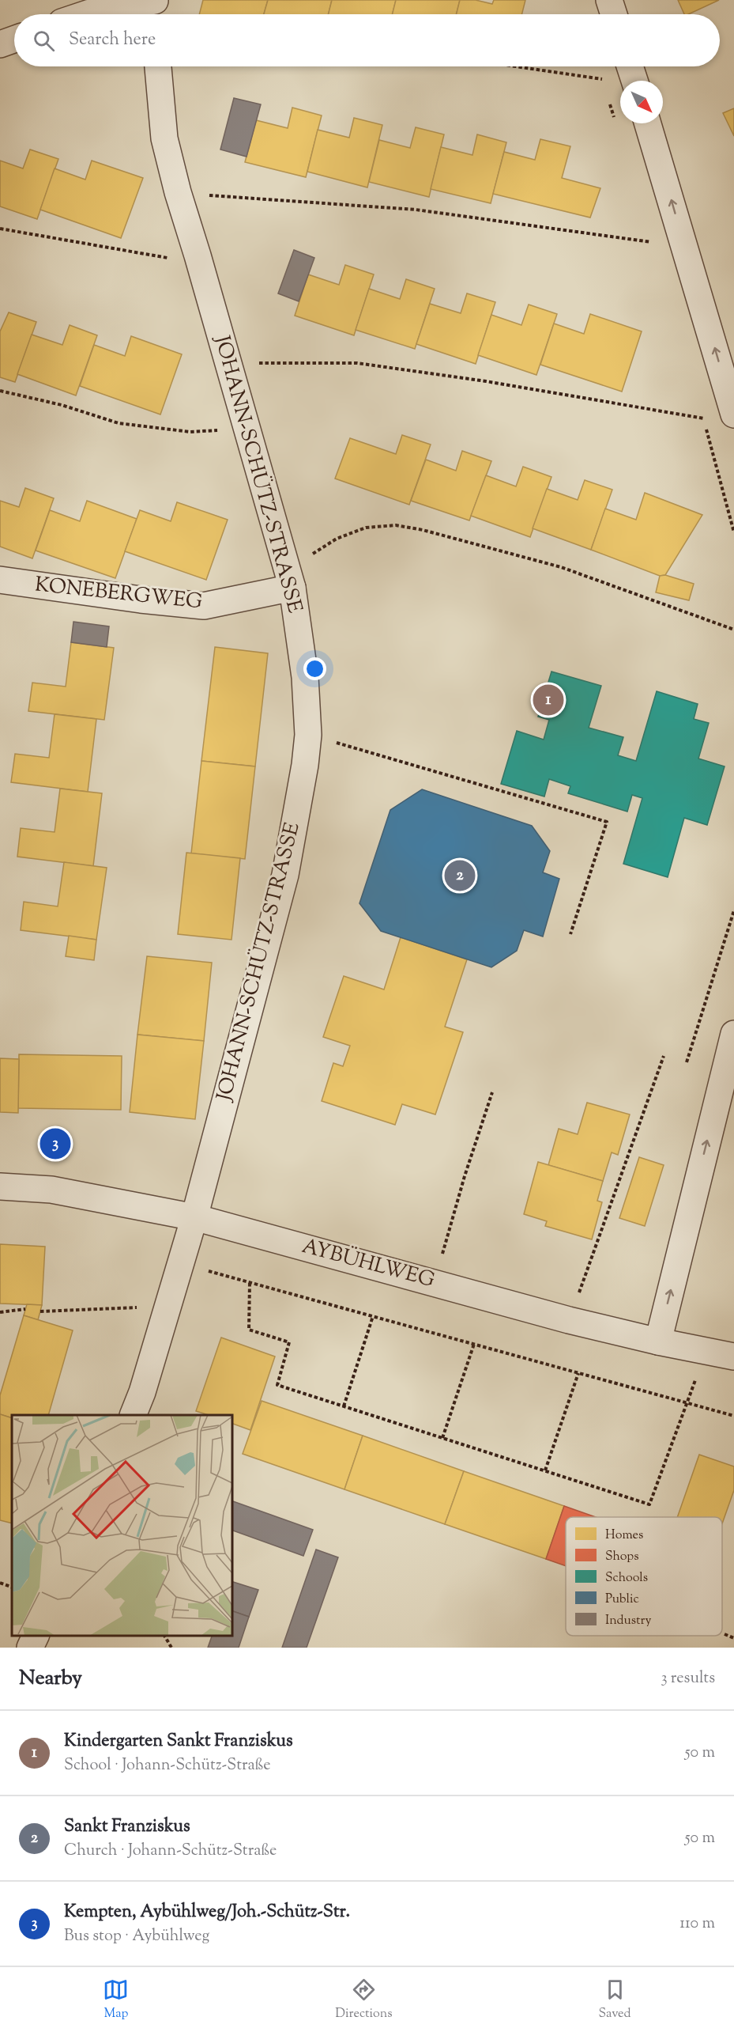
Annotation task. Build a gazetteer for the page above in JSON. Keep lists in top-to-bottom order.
{
  "streets": {
    "street": ["JOHANN-SCHÜTZ-STRASSE", "KONEBERGWEG", "AYBÜHLWEG"]
  },
  "crossings": [
    ["JOHANN-SCHÜTZ-STRASSE", "KONEBERGWEG"],
    ["JOHANN-SCHÜTZ-STRASSE", "AYBÜHLWEG"]
  ],
  "legend": [
    "Homes",
    "Shops",
    "Schools",
    "Public",
    "Industry"
  ],
  "north": "bottom right",
  "page": {
    "search": "Search here",
    "pins": ["1", "2", "3"],
    "heading": ["Nearby", "3 results"],
    "list": [
      {
        "mark": "1",
        "name": "Kindergarten Sankt Franziskus",
        "note": "School · Johann-Schütz-Straße",
        "value": "50 m"
      },
      {
        "mark": "2",
        "name": "Sankt Franziskus",
        "note": "Church · Johann-Schütz-Straße",
        "value": "50 m"
      },
      {
        "mark": "3",
        "name": "Kempten, Aybühlweg/Joh.-Schütz-Str.",
        "note": "Bus stop · Aybühlweg",
        "value": "110 m"
      }
    ],
    "nav": ["Map", "Directions", "Saved"]
  }
}
